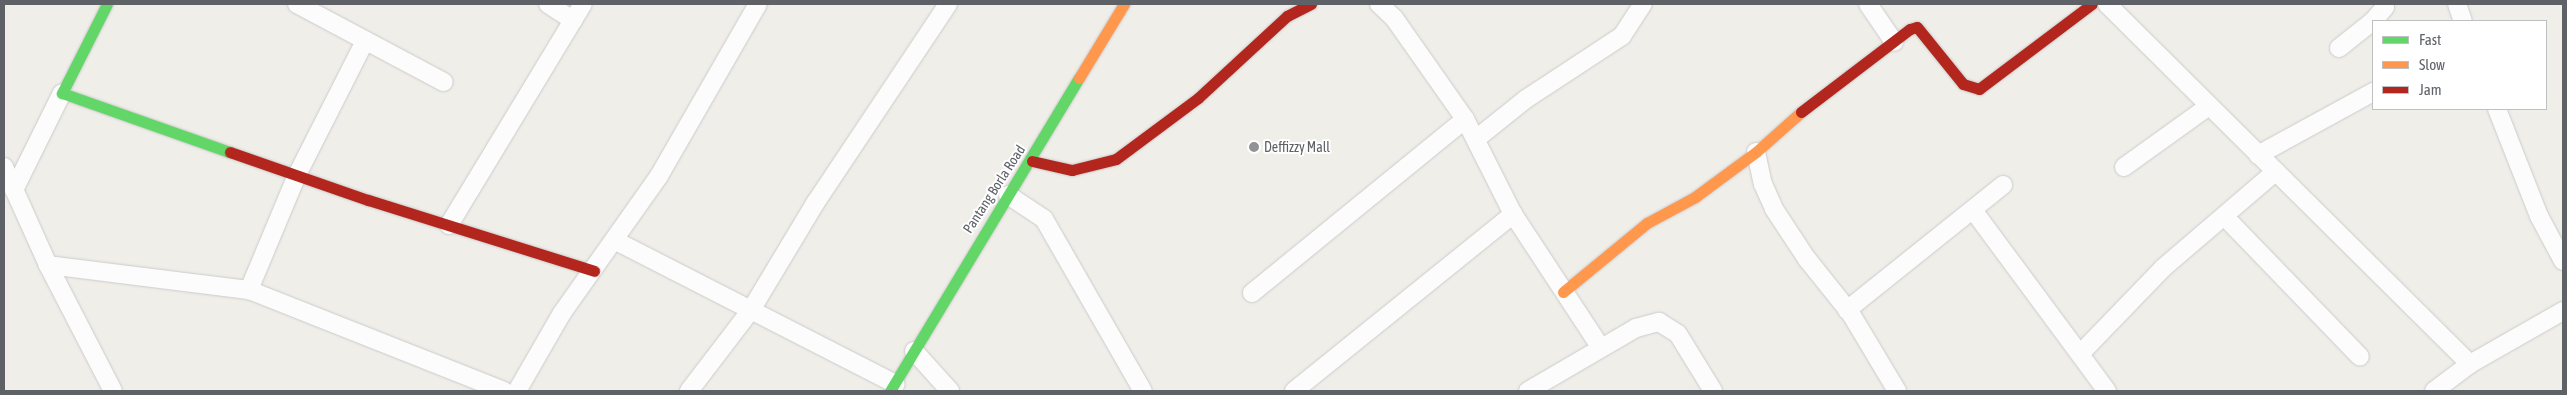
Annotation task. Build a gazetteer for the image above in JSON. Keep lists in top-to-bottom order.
{
  "streets": {
    "street": ["Pantang Borla Road"]
  },
  "places": ["Deffizzy Mall"],
  "legend": ["Fast", "Slow", "Jam"]
}
